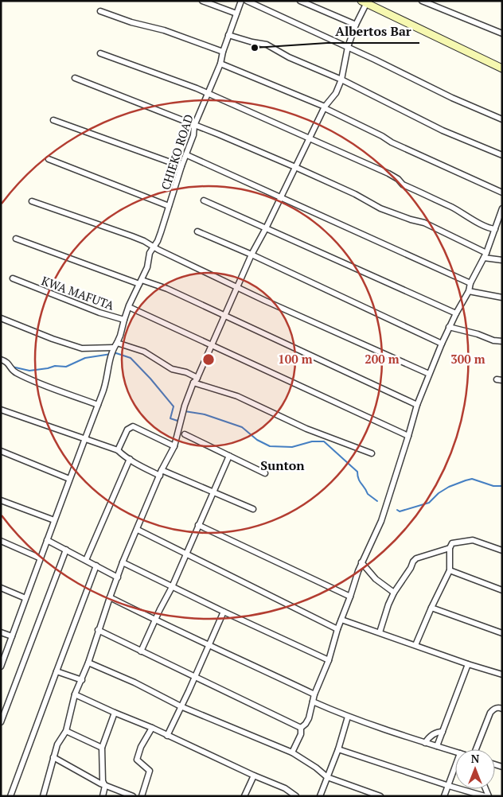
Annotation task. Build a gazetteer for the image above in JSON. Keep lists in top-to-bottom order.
{
  "streets": {
    "street": ["CHIEKO ROAD", "KWA MAFUTA"]
  },
  "crossings": [
    ["CHIEKO ROAD", "KWA MAFUTA"]
  ],
  "districts": ["Sunton"],
  "places": ["Albertos Bar"],
  "north": "top",
  "rings": ["100 m", "200 m", "300 m"]
}
